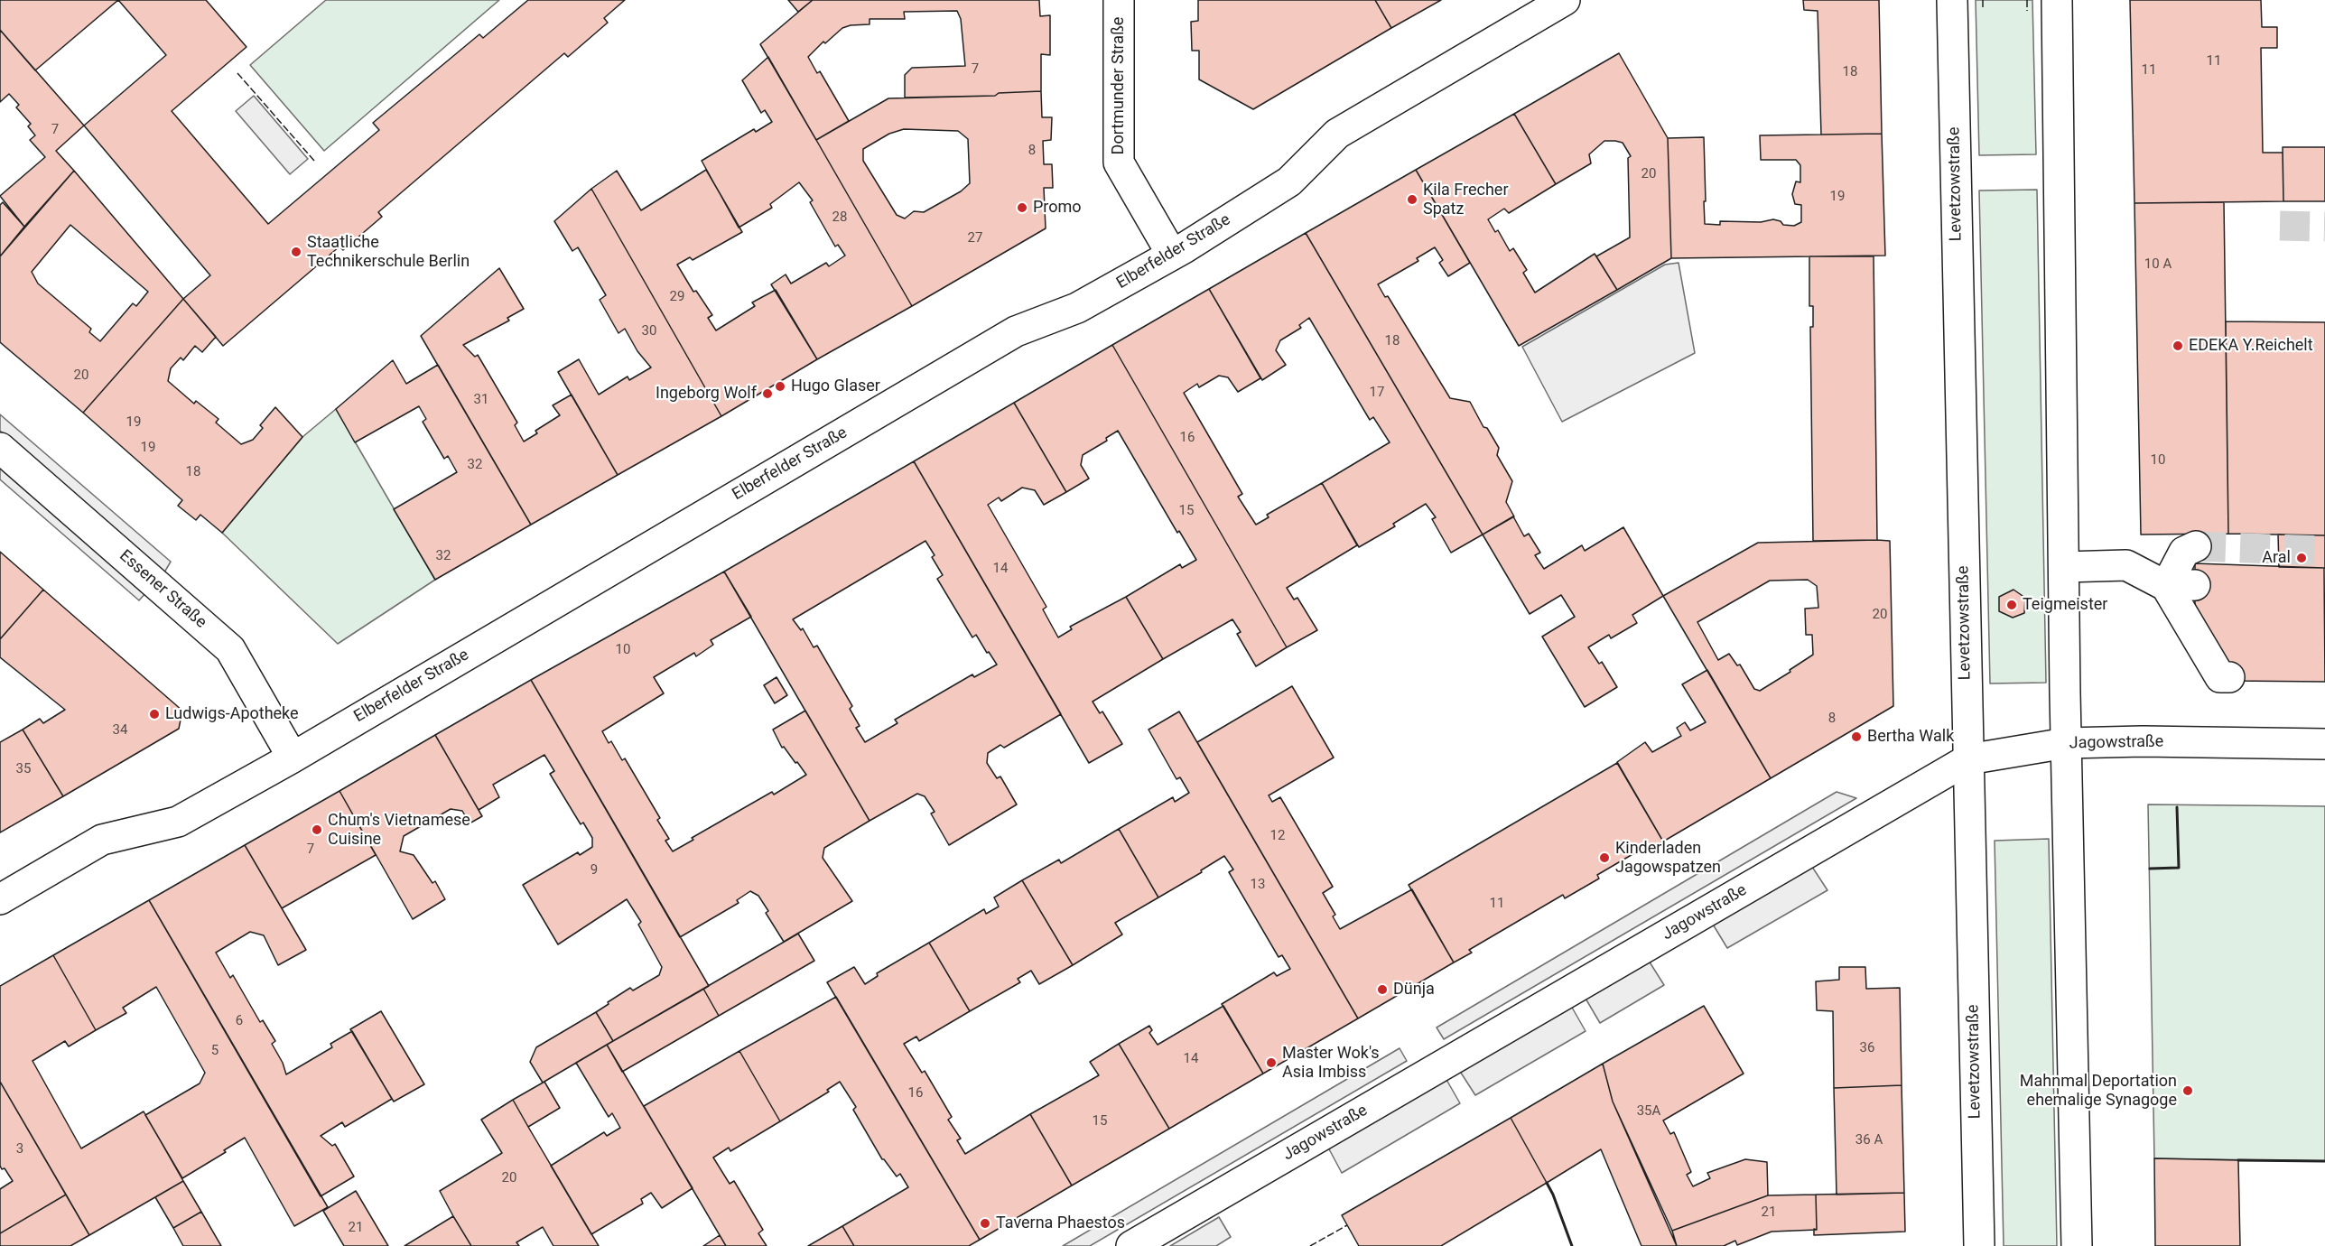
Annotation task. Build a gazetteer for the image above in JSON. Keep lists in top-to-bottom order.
{
  "streets": {
    "street": [
      "Dortmunder Straße",
      "Levetzowstraße",
      "Elberfelder Straße",
      "Essener Straße",
      "Jagowstraße"
    ]
  },
  "crossings": [
    ["Dortmunder Straße", "Elberfelder Straße"],
    ["Levetzowstraße", "Jagowstraße"],
    ["Elberfelder Straße", "Essener Straße"]
  ],
  "places": [
    "Kila Frecher Spatz",
    "Promo",
    "Staatliche Technikerschule Berlin",
    "EDEKA Y.Reichelt",
    "Hugo Glaser",
    "Ingeborg Wolf",
    "Aral",
    "Teigmeister",
    "Ludwigs-Apotheke",
    "Bertha Walk",
    "Chum's Vietnamese Cuisine",
    "Kinderladen Jagowspatzen",
    "Dünja",
    "Master Wok's Asia Imbiss",
    "Mahnmal Deportation ehemalige Synagoge",
    "Taverna Phaestos"
  ],
  "house_numbers": [
    "11",
    "7",
    "11",
    "18",
    "7",
    "8",
    "20",
    "19",
    "28",
    "27",
    "10 A",
    "29",
    "30",
    "18",
    "20",
    "17",
    "31",
    "19",
    "16",
    "19",
    "10",
    "32",
    "18",
    "15",
    "32",
    "14",
    "20",
    "10",
    "8",
    "34",
    "35",
    "12",
    "7",
    "9",
    "13",
    "11",
    "6",
    "36",
    "5",
    "14",
    "16",
    "35A",
    "15",
    "36 A",
    "3",
    "20",
    "21",
    "21"
  ]
}
